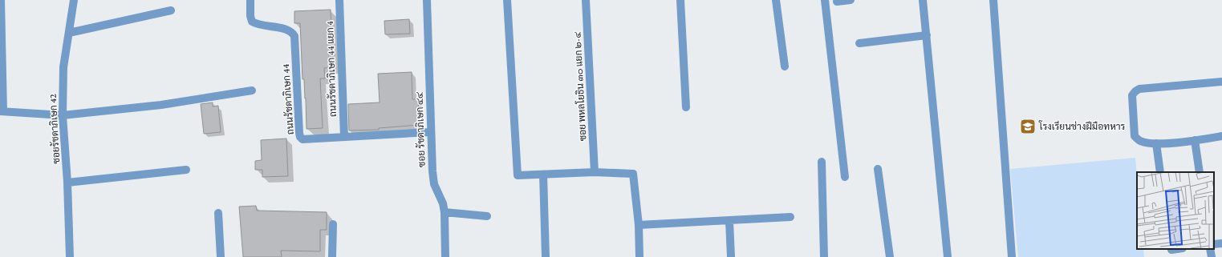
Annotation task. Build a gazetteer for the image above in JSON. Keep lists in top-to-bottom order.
{
  "streets": {
    "street": [
      "ถนนรัชดาภิเษก 44 แยก 4",
      "ซอย พหลโยธิน ๓๐ แยก ๒-๔",
      "ถนนรัชดาภิเษก 44",
      "ซอยรัชดาภิเษก 42",
      "ซอย รัชดาภิเษก ๔๔"
    ]
  },
  "crossings": [
    ["ถนนรัชดาภิเษก 44 แยก 4", "ถนนรัชดาภิเษก 44"],
    ["ถนนรัชดาภิเษก 44", "ซอย รัชดาภิเษก ๔๔"]
  ],
  "places": {
    "school or university": ["โรงเรียนช่างฝีมือทหาร"]
  }
}
